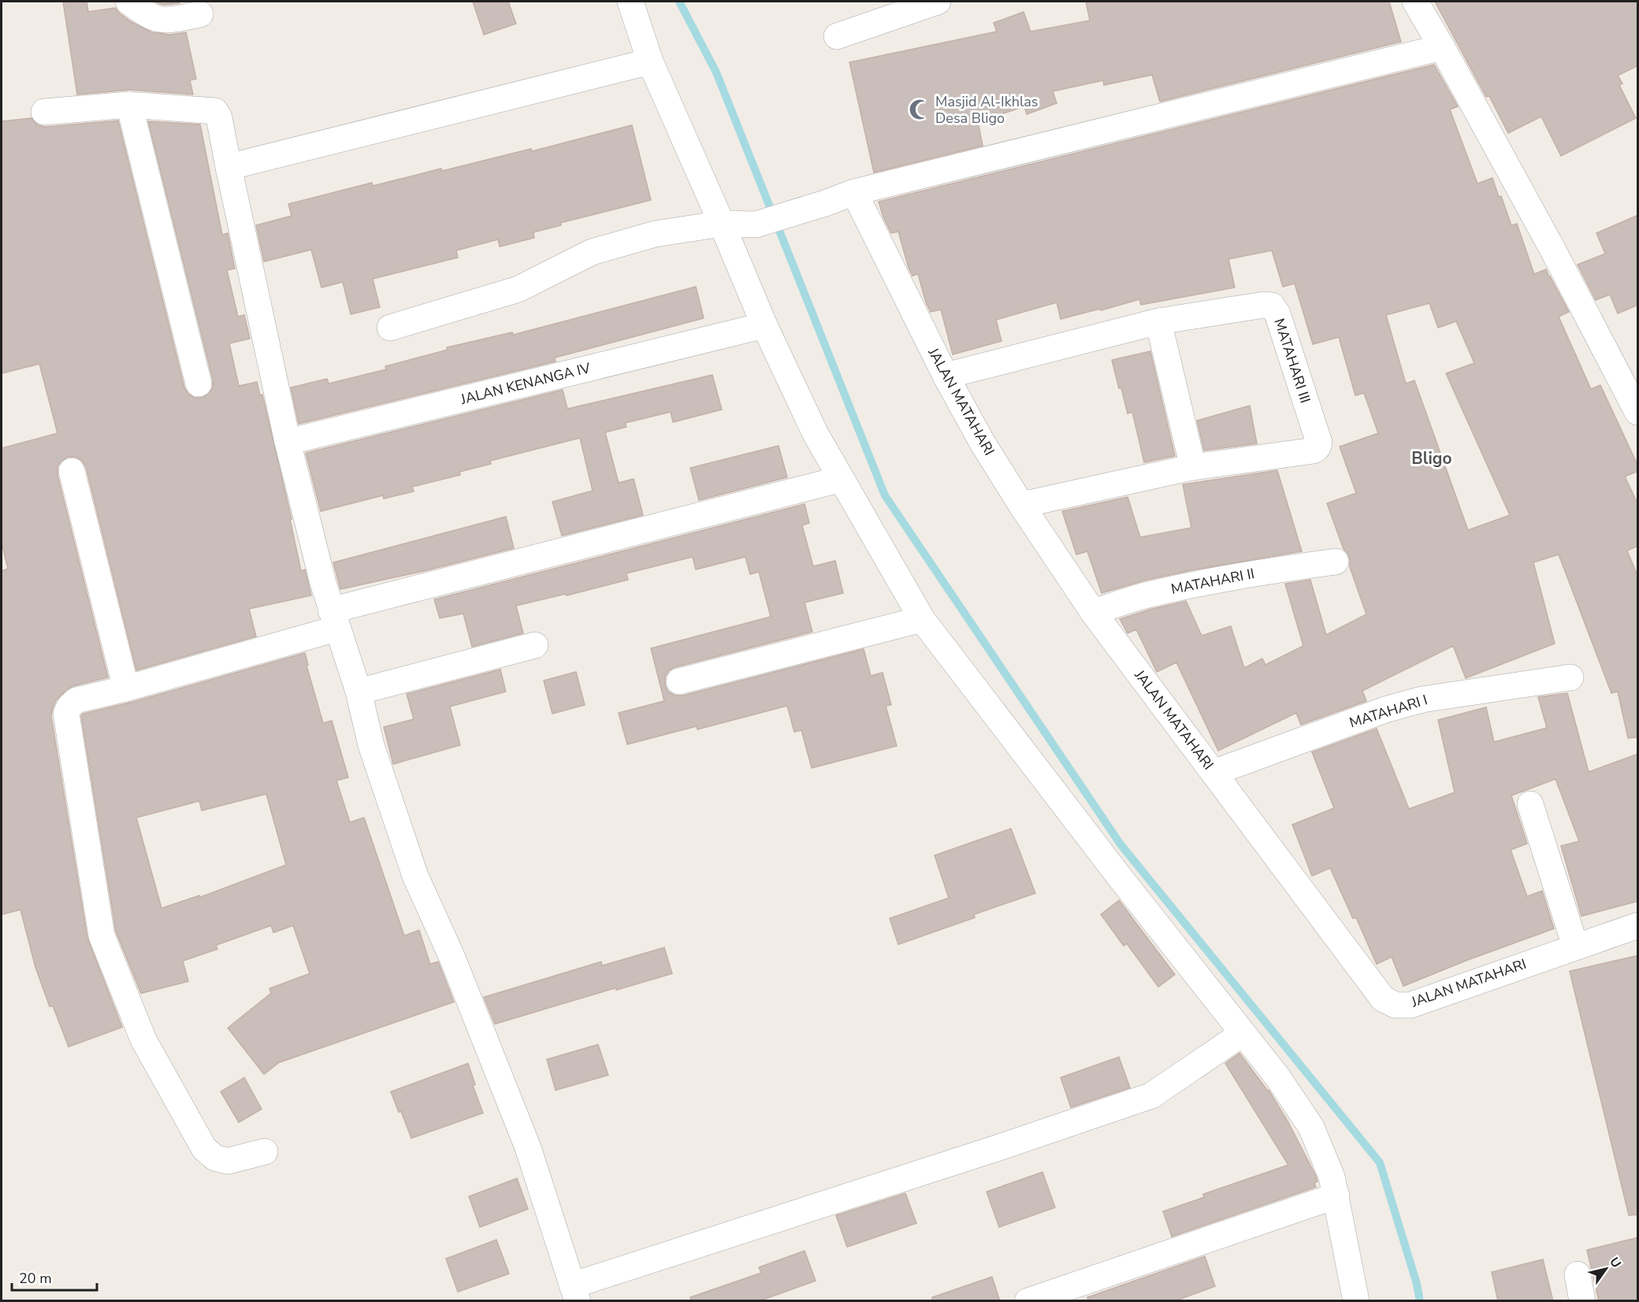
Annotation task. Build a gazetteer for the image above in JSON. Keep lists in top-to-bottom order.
{
  "streets": {
    "street": [
      "MATAHARI III",
      "JALAN KENANGA IV",
      "JALAN MATAHARI",
      "MATAHARI II",
      "MATAHARI I"
    ]
  },
  "crossings": [
    ["MATAHARI III", "JALAN MATAHARI"],
    ["JALAN MATAHARI", "MATAHARI II"],
    ["JALAN MATAHARI", "MATAHARI I"]
  ],
  "districts": ["Bligo"],
  "places": {
    "mosque": ["Masjid Al-Ikhlas Desa Bligo"]
  },
  "scale_bar": "20 m",
  "north": "top right"
}
